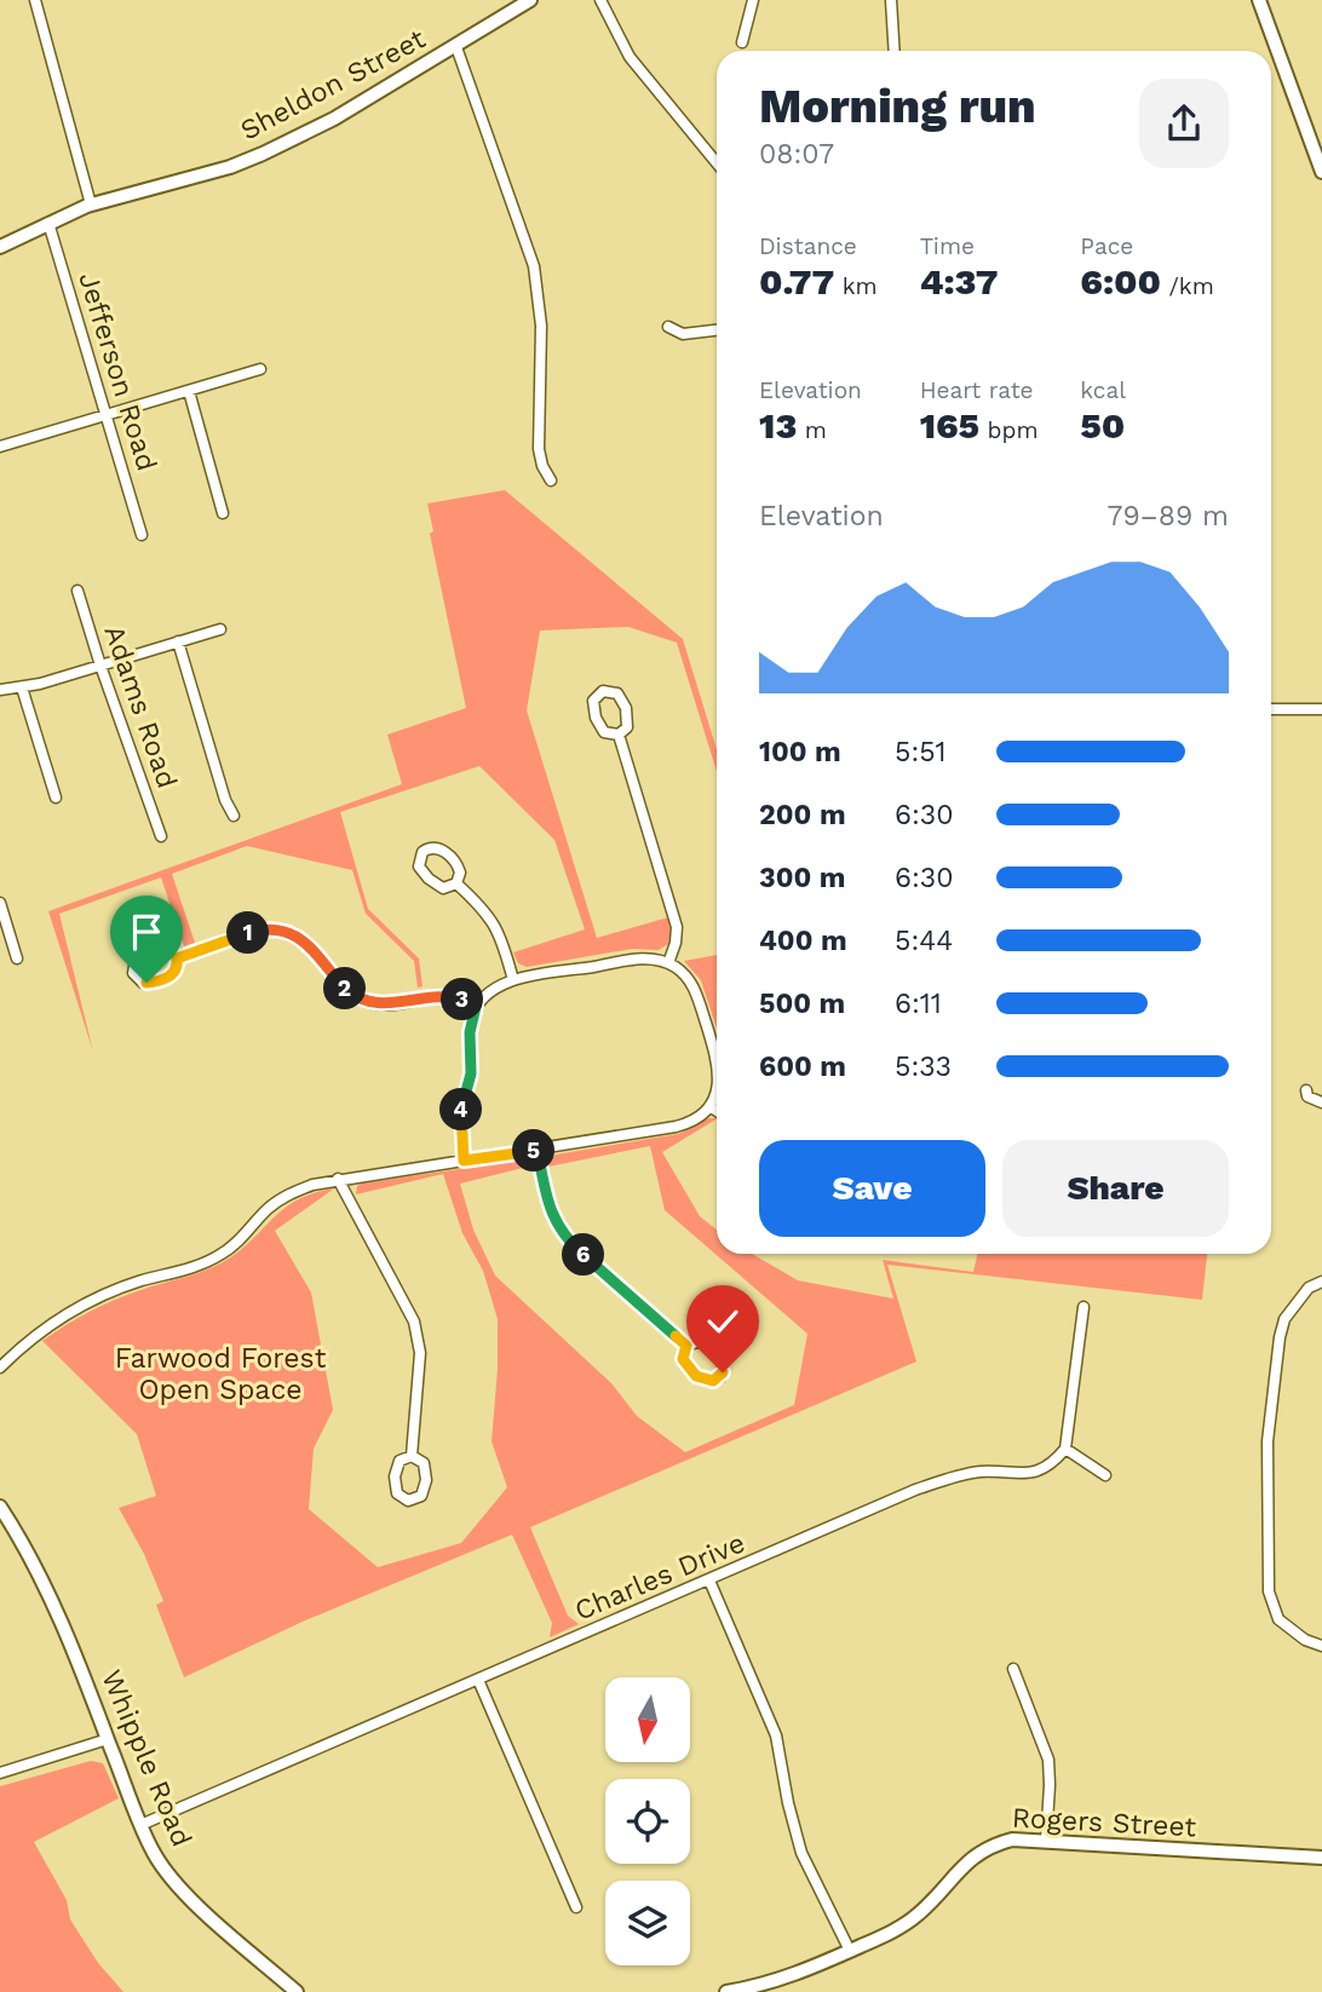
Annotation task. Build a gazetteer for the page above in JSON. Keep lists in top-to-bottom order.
{
  "streets": {
    "street": [
      "Sheldon Street",
      "Jefferson Road",
      "Adams Road",
      "Charles Drive",
      "Whipple Road",
      "Rogers Street"
    ]
  },
  "crossings": [
    ["Sheldon Street", "Jefferson Road"],
    ["Charles Drive", "Whipple Road"]
  ],
  "parks": ["Farwood Forest Open Space"],
  "north": "bottom",
  "page": {
    "heading": ["Morning run", "08:07"],
    "stats": [
      ["Distance", "0.77 km"],
      ["Time", "4:37"],
      ["Pace", "6:00 /km"],
      ["Elevation", "13 m"],
      ["Heart rate", "165 bpm"],
      ["kcal", "50"]
    ],
    "chart": ["Elevation", "79–89 m"],
    "list": [
      {
        "name": "100 m",
        "note": "5:51"
      },
      {
        "name": "200 m",
        "note": "6:30"
      },
      {
        "name": "300 m",
        "note": "6:30"
      },
      {
        "name": "400 m",
        "note": "5:44"
      },
      {
        "name": "500 m",
        "note": "6:11"
      },
      {
        "name": "600 m",
        "note": "5:33"
      }
    ],
    "pins": [
      "1",
      "2",
      "3",
      "4",
      "5",
      "6"
    ],
    "buttons": ["Save", "Share"]
  }
}
